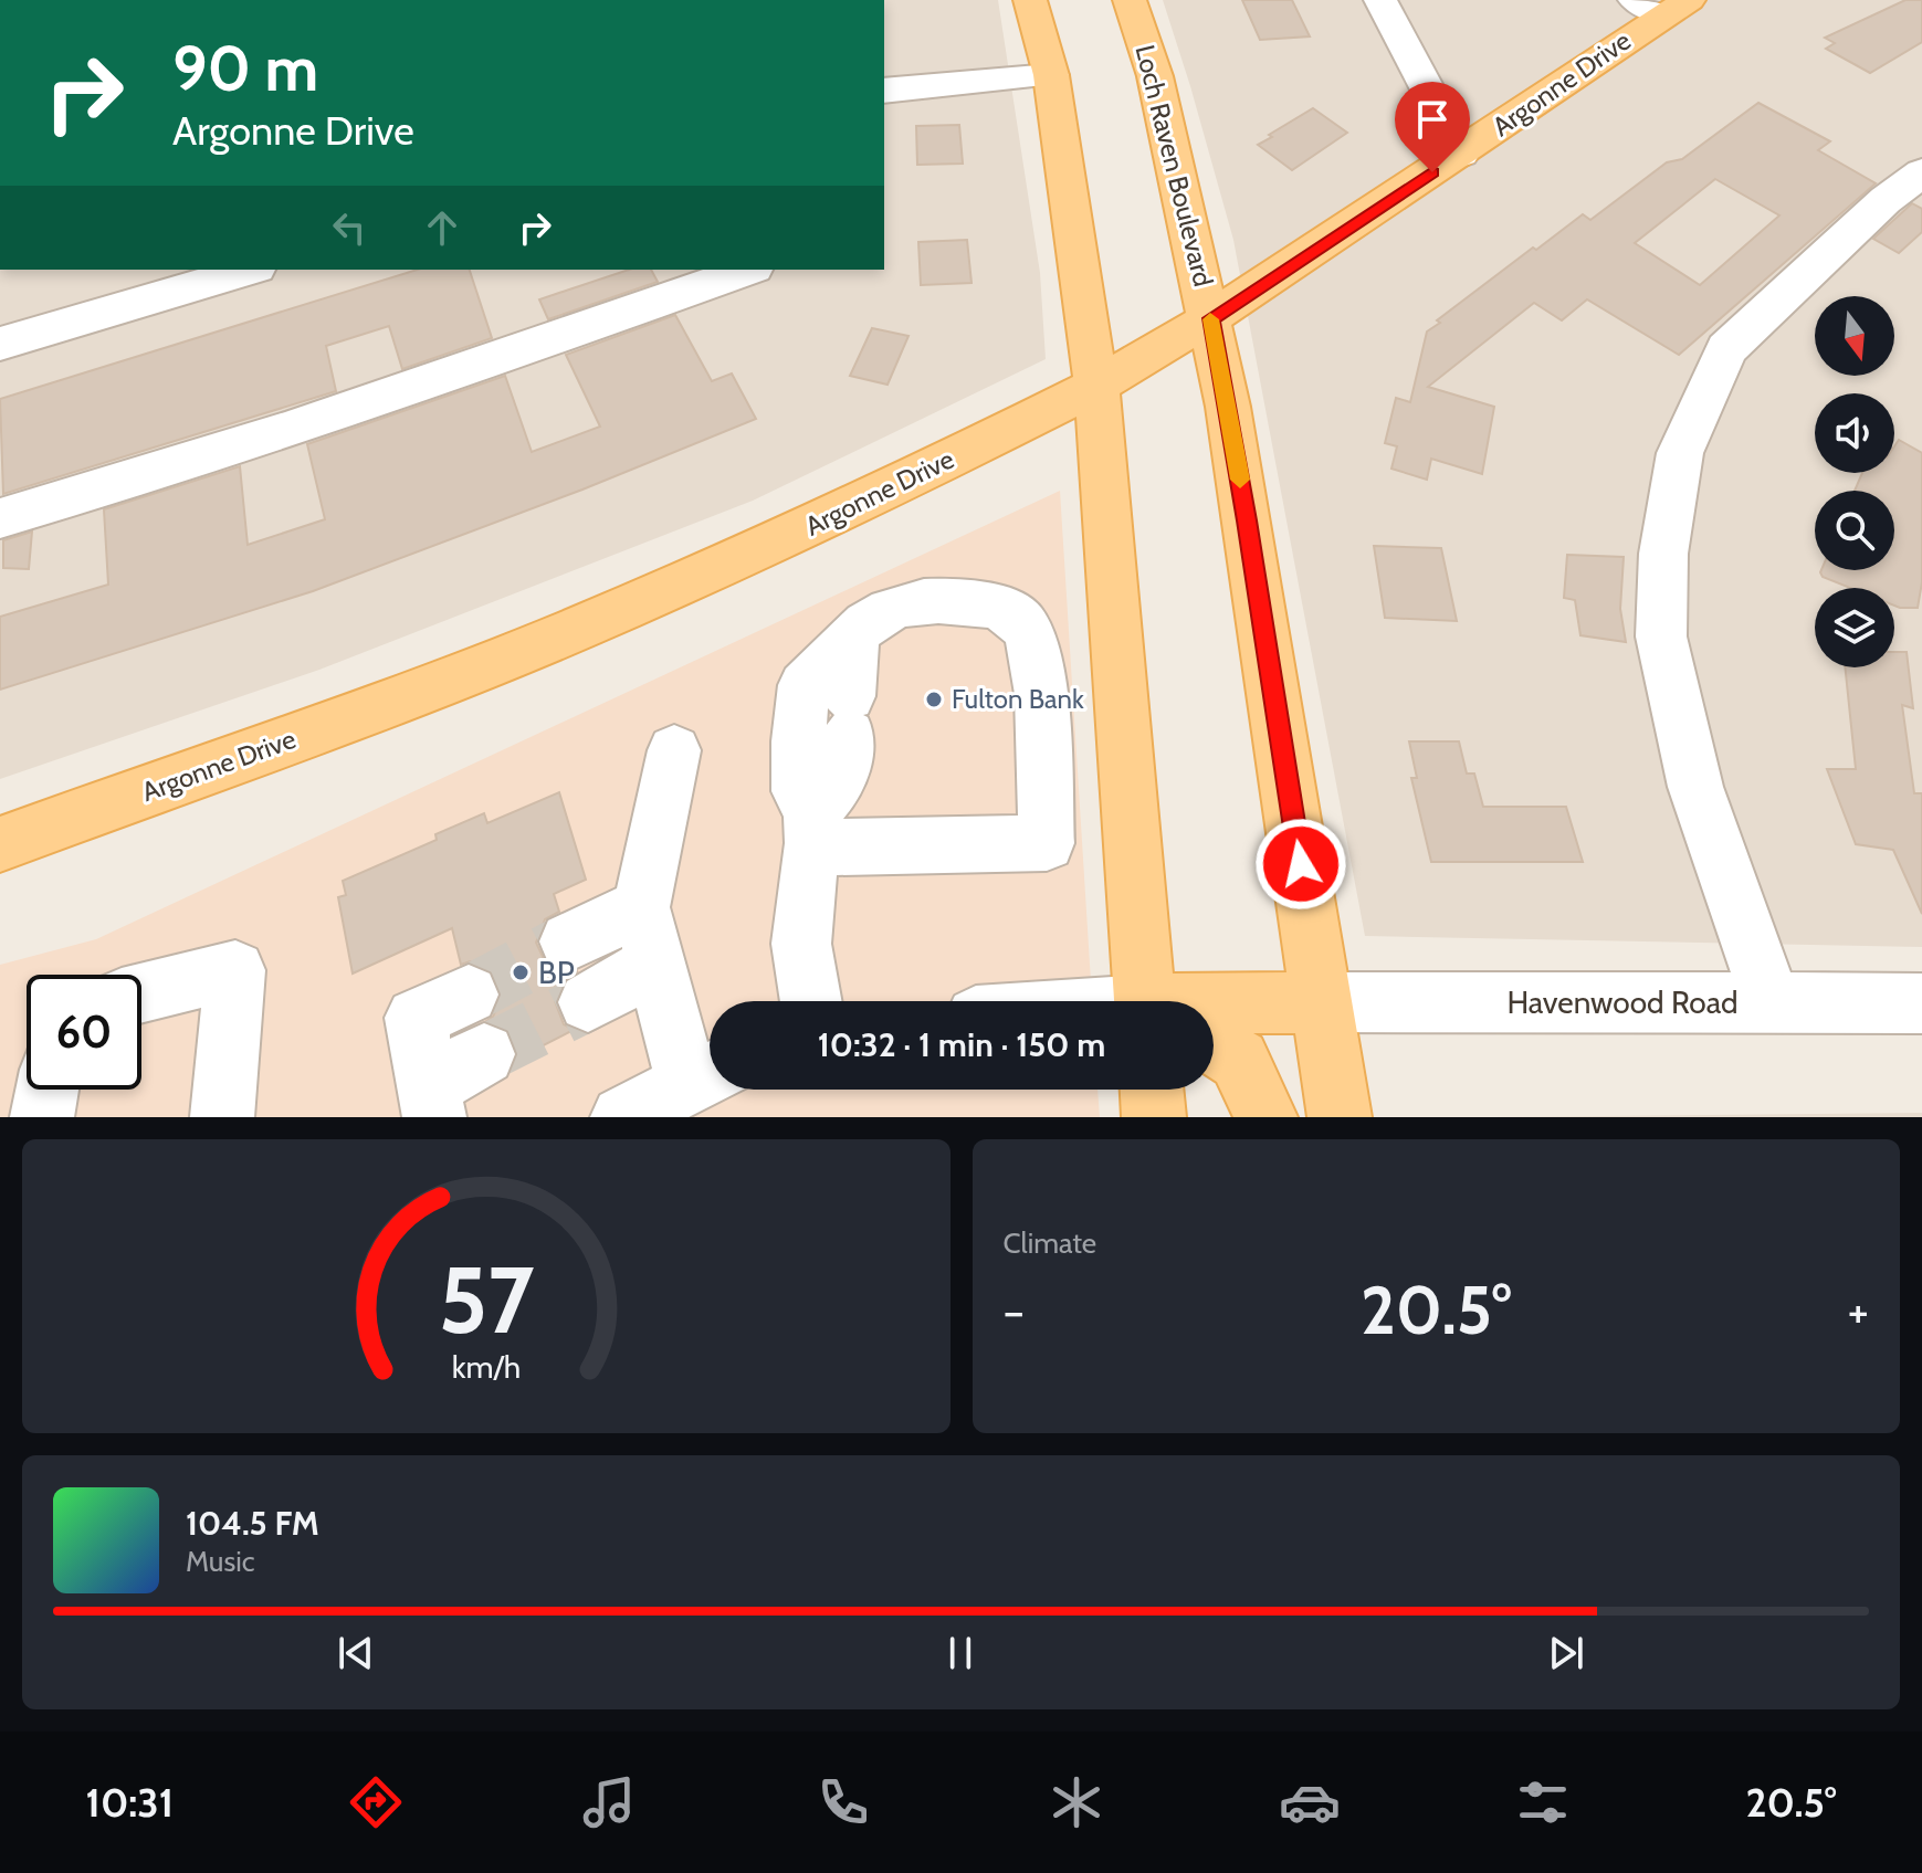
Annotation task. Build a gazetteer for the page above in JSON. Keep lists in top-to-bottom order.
{
  "streets": {
    "main road": ["Argonne Drive", "Loch Raven Boulevard"],
    "street": ["Havenwood Road"]
  },
  "crossings": [
    ["Argonne Drive", "Loch Raven Boulevard"],
    ["Loch Raven Boulevard", "Havenwood Road"]
  ],
  "places": ["Fulton Bank", "BP"],
  "north": "bottom",
  "page": {
    "turn": ["90 m", "Argonne Drive"],
    "limit": "60",
    "trip": "10:32 · 1 min · 150 m",
    "tile": "Climate",
    "heat": ["−", "20.5°", "+"],
    "song": ["104.5 FM", "Music"],
    "tabs": ["10:31", "20.5°"],
    "gauge": ["57", "km/h"]
  }
}
